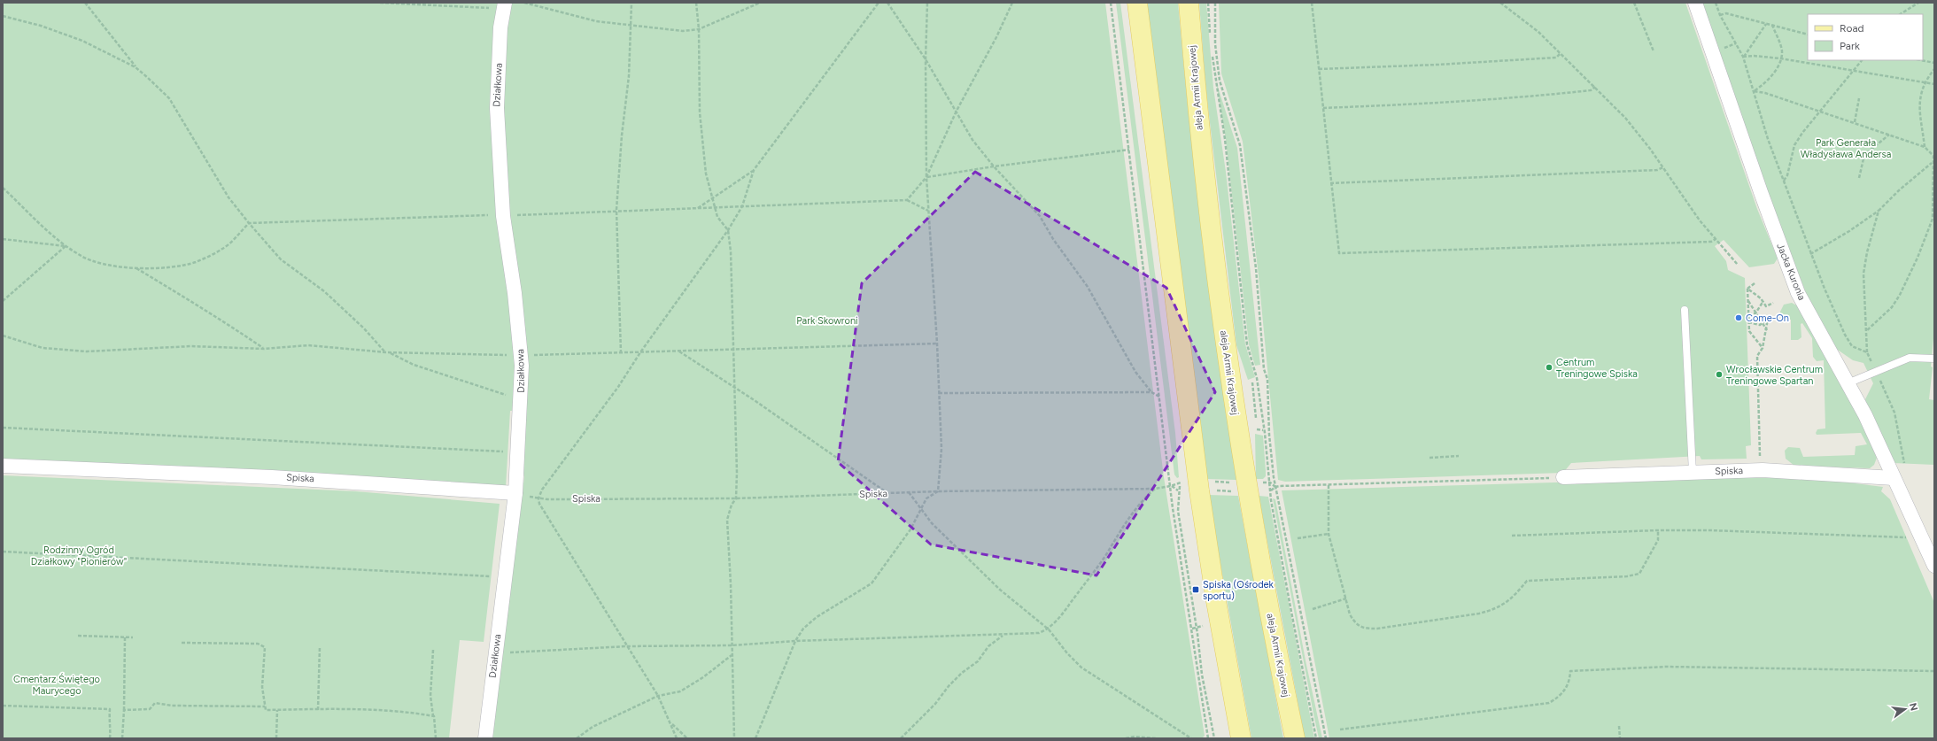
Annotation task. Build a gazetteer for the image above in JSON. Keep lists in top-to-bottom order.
{
  "streets": {
    "main road": ["aleja Armii Krajowej"],
    "street": ["Działkowa", "Jacka Kuronia", "Spiska"]
  },
  "crossings": [
    ["Działkowa", "Spiska"],
    ["Jacka Kuronia", "Spiska"]
  ],
  "parks": [
    "Park Generała Władysława Andersa",
    "Park Skowroni",
    "Rodzinny Ogród Działkowy \"Pionierów\"",
    "Cmentarz Świętego Maurycego"
  ],
  "places": {
    "other": ["Come-On", "Centrum Treningowe Spiska", "Wrocławskie Centrum Treningowe Spartan"],
    "transit": ["Spiska (Ośrodek sportu)"]
  },
  "legend": ["Road", "Park"],
  "north": "right"
}
